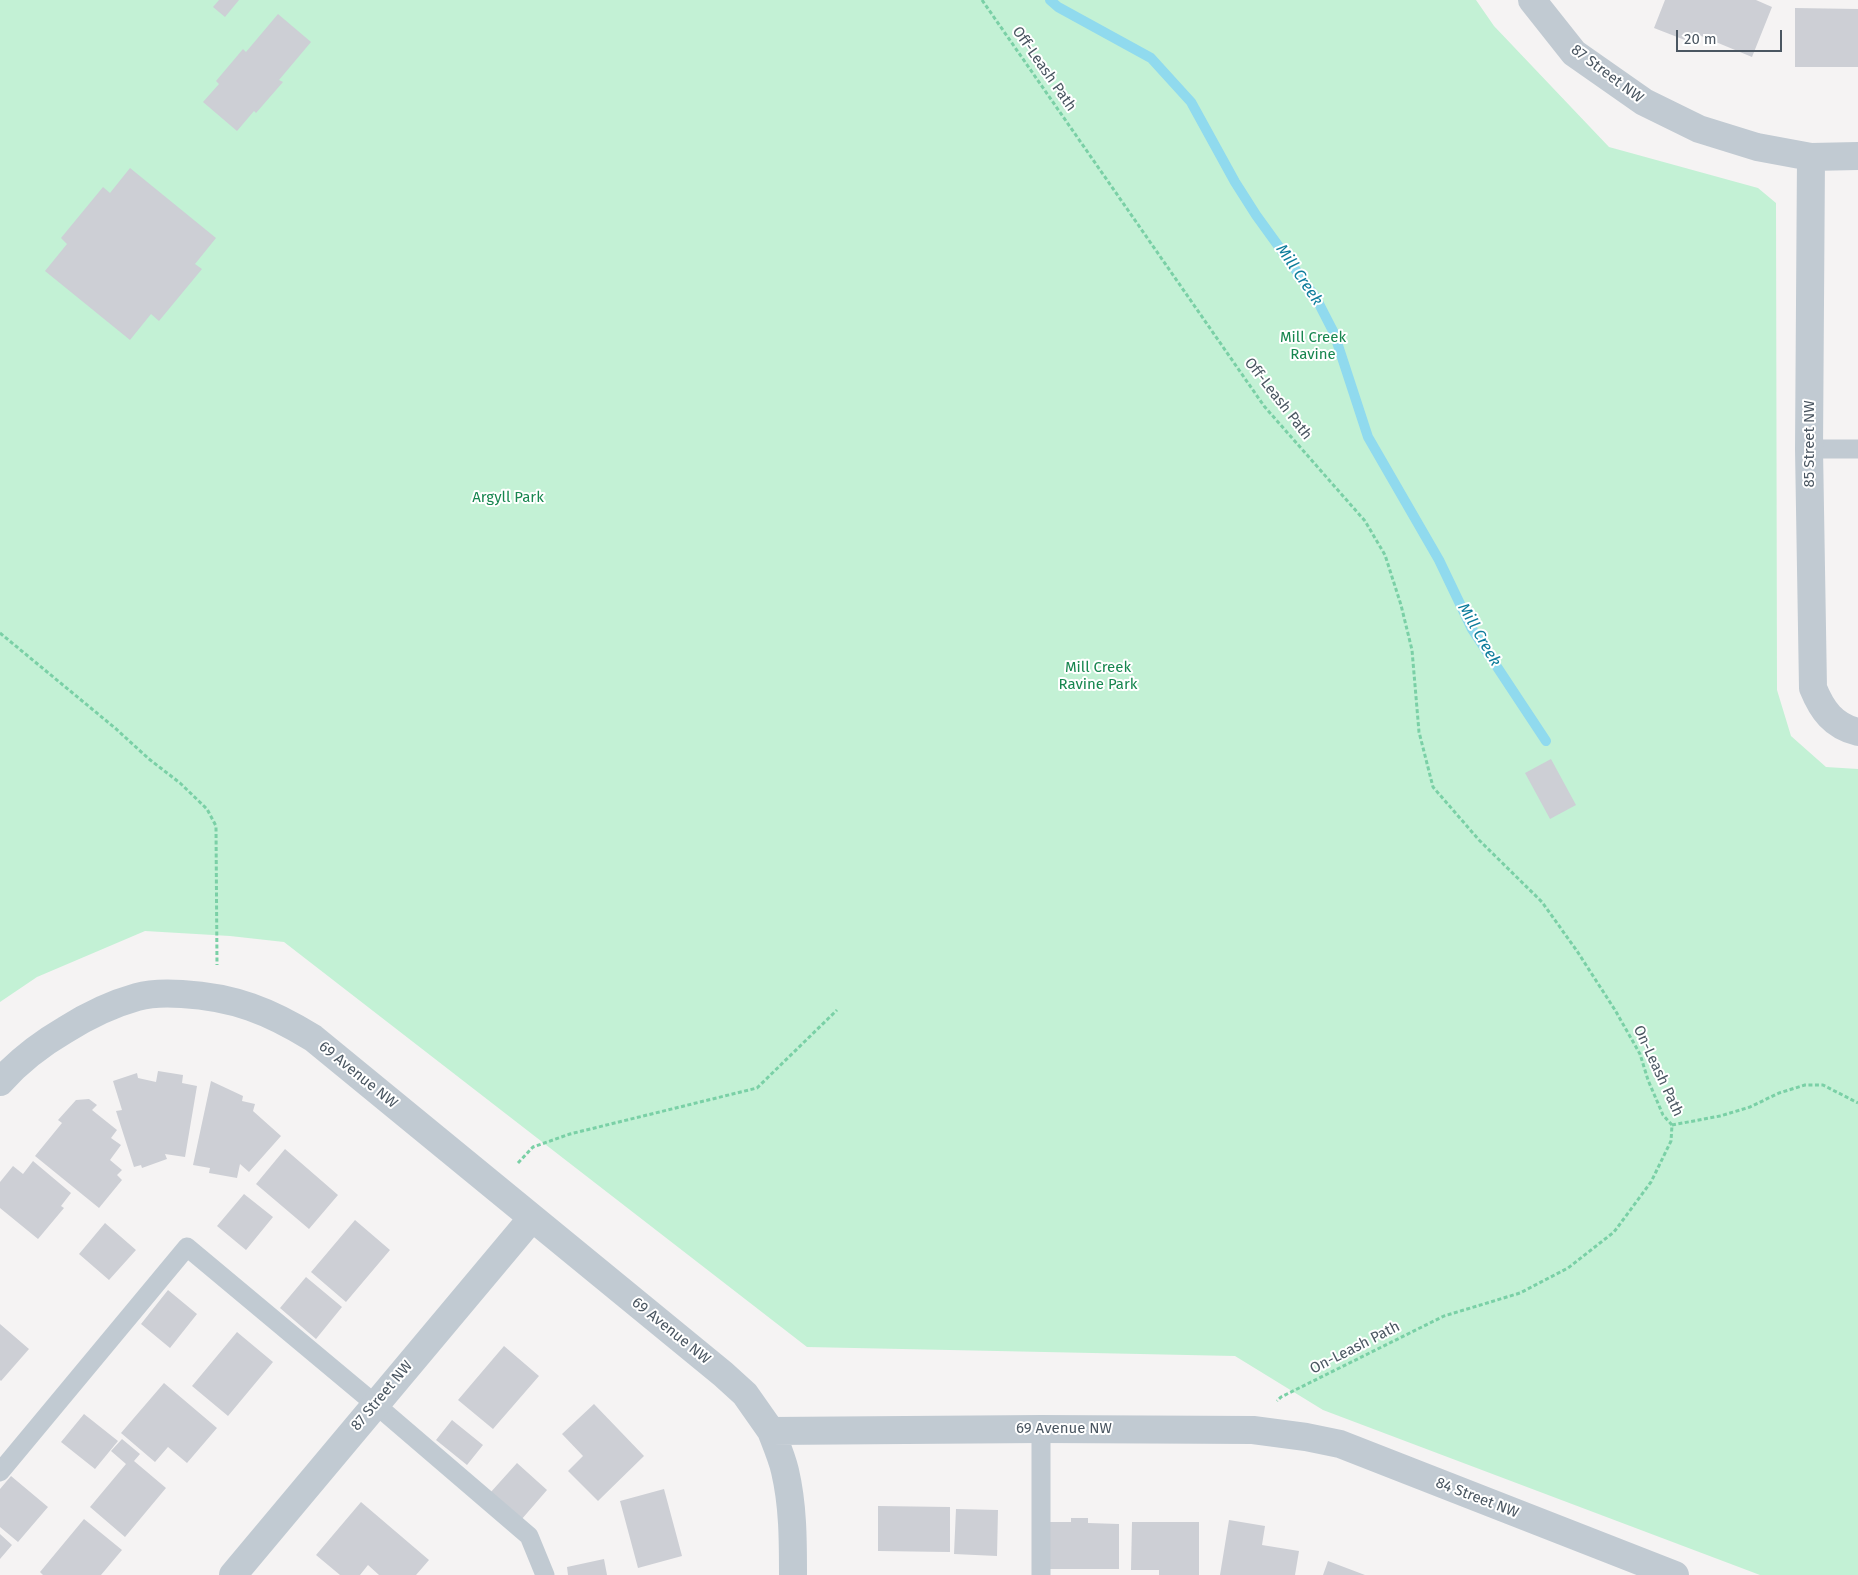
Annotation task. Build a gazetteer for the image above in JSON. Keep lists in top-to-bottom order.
{
  "streets": {
    "street": [
      "87 Street NW",
      "85 Street NW",
      "69 Avenue NW",
      "84 Street NW"
    ],
    "path": ["Off-Leash Path", "On-Leash Path"]
  },
  "crossings": [
    ["Off-Leash Path", "On-Leash Path"],
    ["87 Street NW", "85 Street NW"],
    ["87 Street NW", "69 Avenue NW"],
    ["On-Leash Path", "69 Avenue NW"],
    ["On-Leash Path", "84 Street NW"],
    ["69 Avenue NW", "84 Street NW"]
  ],
  "water": ["Mill Creek"],
  "parks": ["Mill Creek Ravine", "Argyll Park", "Mill Creek Ravine Park"],
  "scale_bar": "20 m"
}
